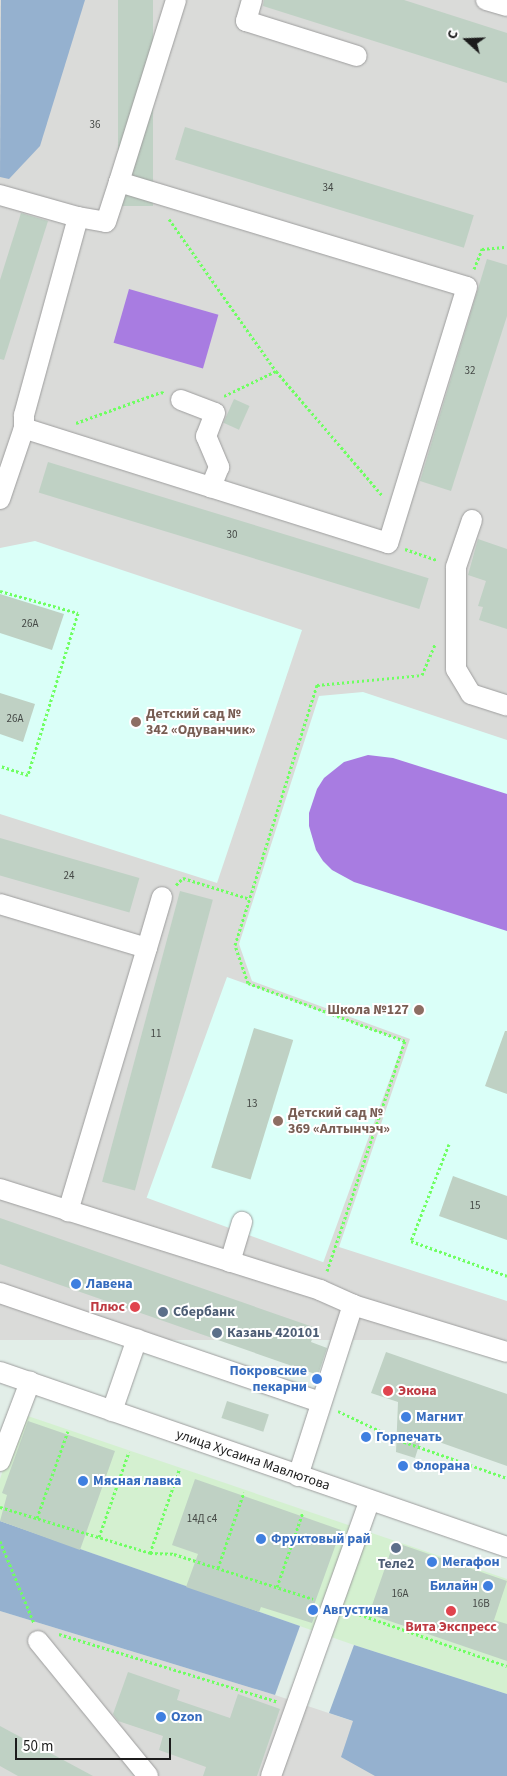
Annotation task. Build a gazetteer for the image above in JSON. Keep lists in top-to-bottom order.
{
  "streets": {
    "street": ["улица Хусаина Мавлютова"]
  },
  "places": [
    "Детский сад № 342 «Одуванчик»",
    "Школа №127",
    "Детский сад № 369 «Алтынчэч»",
    "Лавена",
    "Плюс",
    "Сбербанк",
    "Казань 420101",
    "Покровские пекарни",
    "Экона",
    "Магнит",
    "Горпечать",
    "Флорана",
    "Мясная лавка",
    "Фруктовый рай",
    "Теле2",
    "Мегафон",
    "Билайн",
    "Августина",
    "Вита Экспресс",
    "Ozon"
  ],
  "house_numbers": [
    "36",
    "34",
    "32",
    "30",
    "26А",
    "26А",
    "24",
    "11",
    "13",
    "15",
    "14Д с4",
    "16А",
    "16В"
  ],
  "scale_bar": "50 m",
  "north": "left"
}
